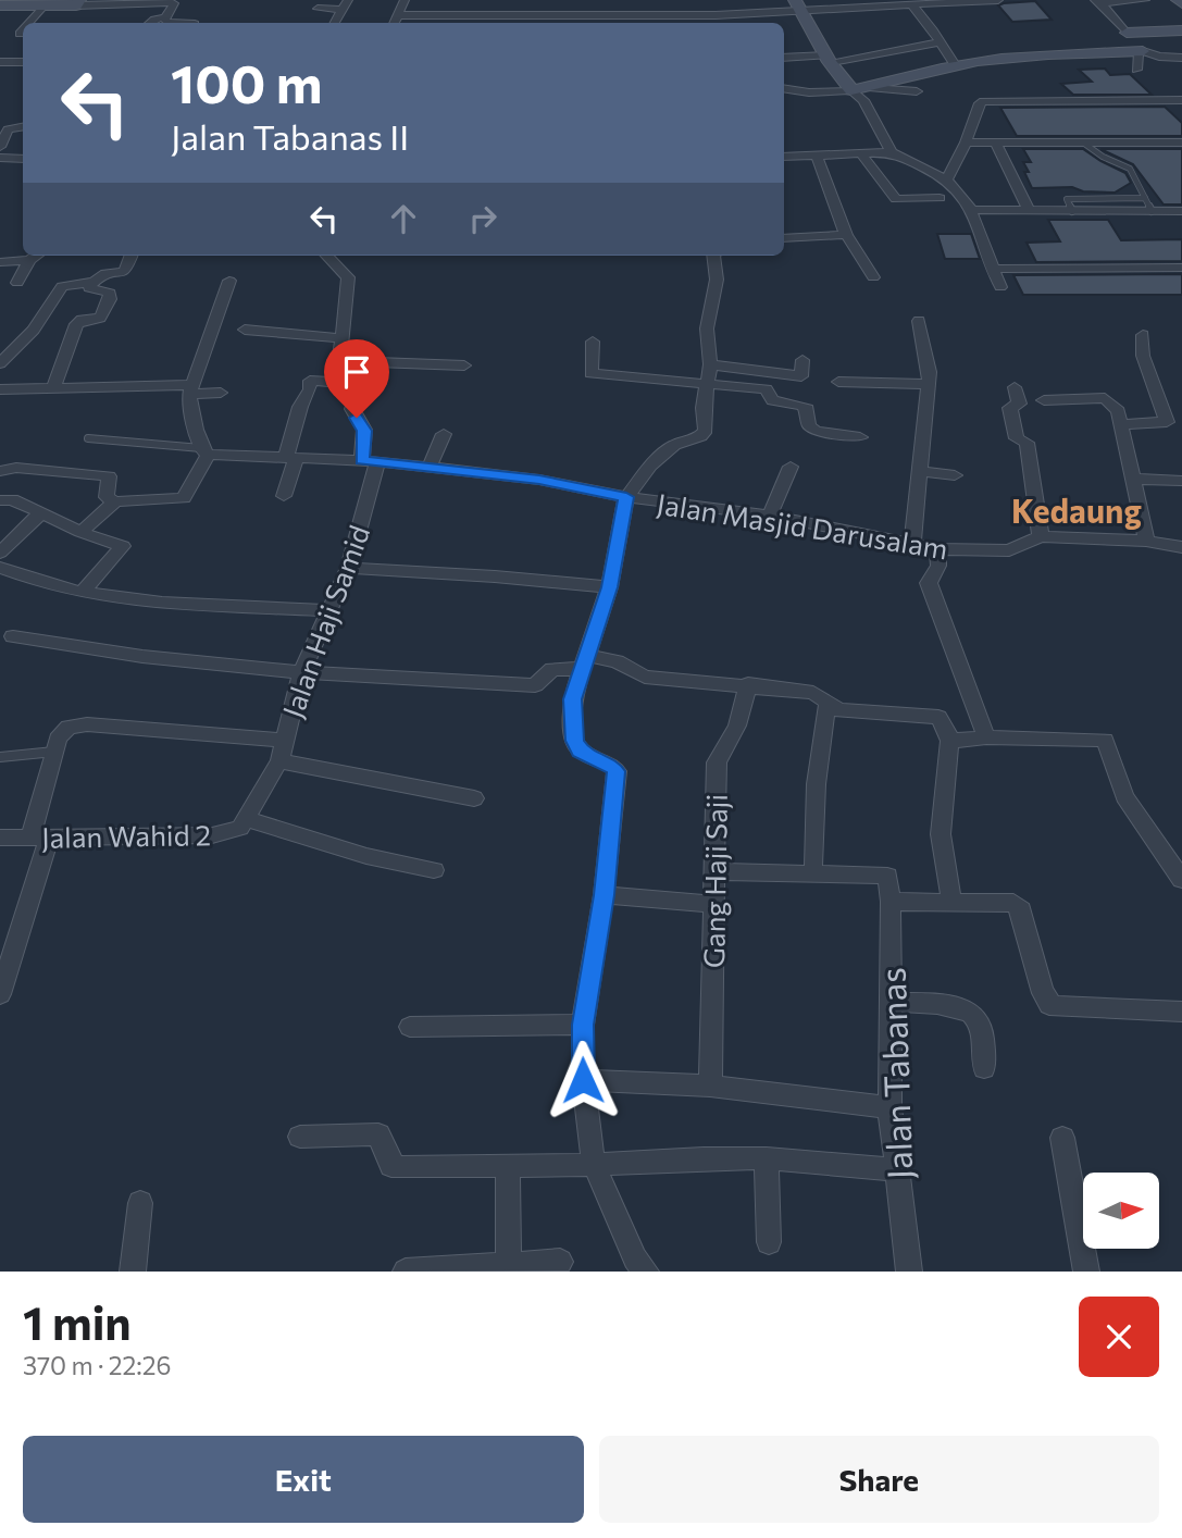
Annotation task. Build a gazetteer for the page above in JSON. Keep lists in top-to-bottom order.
{
  "streets": {
    "street": [
      "Jalan Masjid Darusalam",
      "Jalan Haji Samid",
      "Jalan Wahid 2",
      "Gang Haji Saji",
      "Jalan Tabanas"
    ]
  },
  "crossings": [
    ["Jalan Masjid Darusalam", "Jalan Haji Samid"],
    ["Jalan Haji Samid", "Jalan Wahid 2"],
    ["Gang Haji Saji", "Jalan Tabanas"]
  ],
  "districts": ["Kedaung"],
  "north": "right",
  "page": {
    "turn": ["100 m", "Jalan Tabanas II"],
    "heading": ["1 min", "370 m · 22:26"],
    "buttons": ["Exit", "Share"]
  }
}
